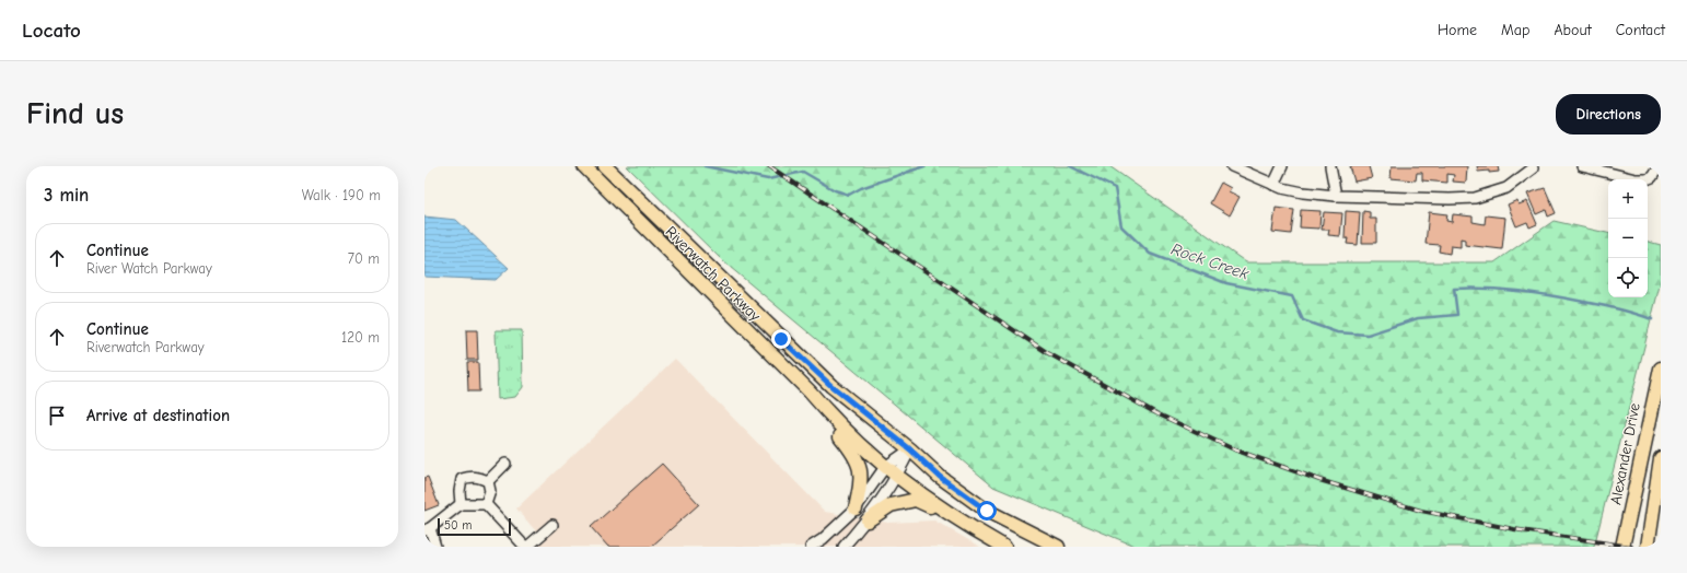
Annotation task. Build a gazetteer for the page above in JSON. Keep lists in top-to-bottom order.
{
  "streets": {
    "main road": ["Riverwatch Parkway", "Alexander Drive"]
  },
  "water": ["Rock Creek"],
  "scale_bar": "50 m",
  "page": {
    "header": "Locato",
    "nav": [
      "Home",
      "Map",
      "About",
      "Contact"
    ],
    "buttons": "Directions",
    "title": "Find us",
    "heading": ["3 min", "Walk · 190 m"],
    "map_buttons": ["+", "−"],
    "list": [
      ["Continue", "River Watch Parkway", "70 m"],
      ["Continue", "Riverwatch Parkway", "120 m"],
      "Arrive at destination"
    ],
    "scale": "50 m"
  }
}
